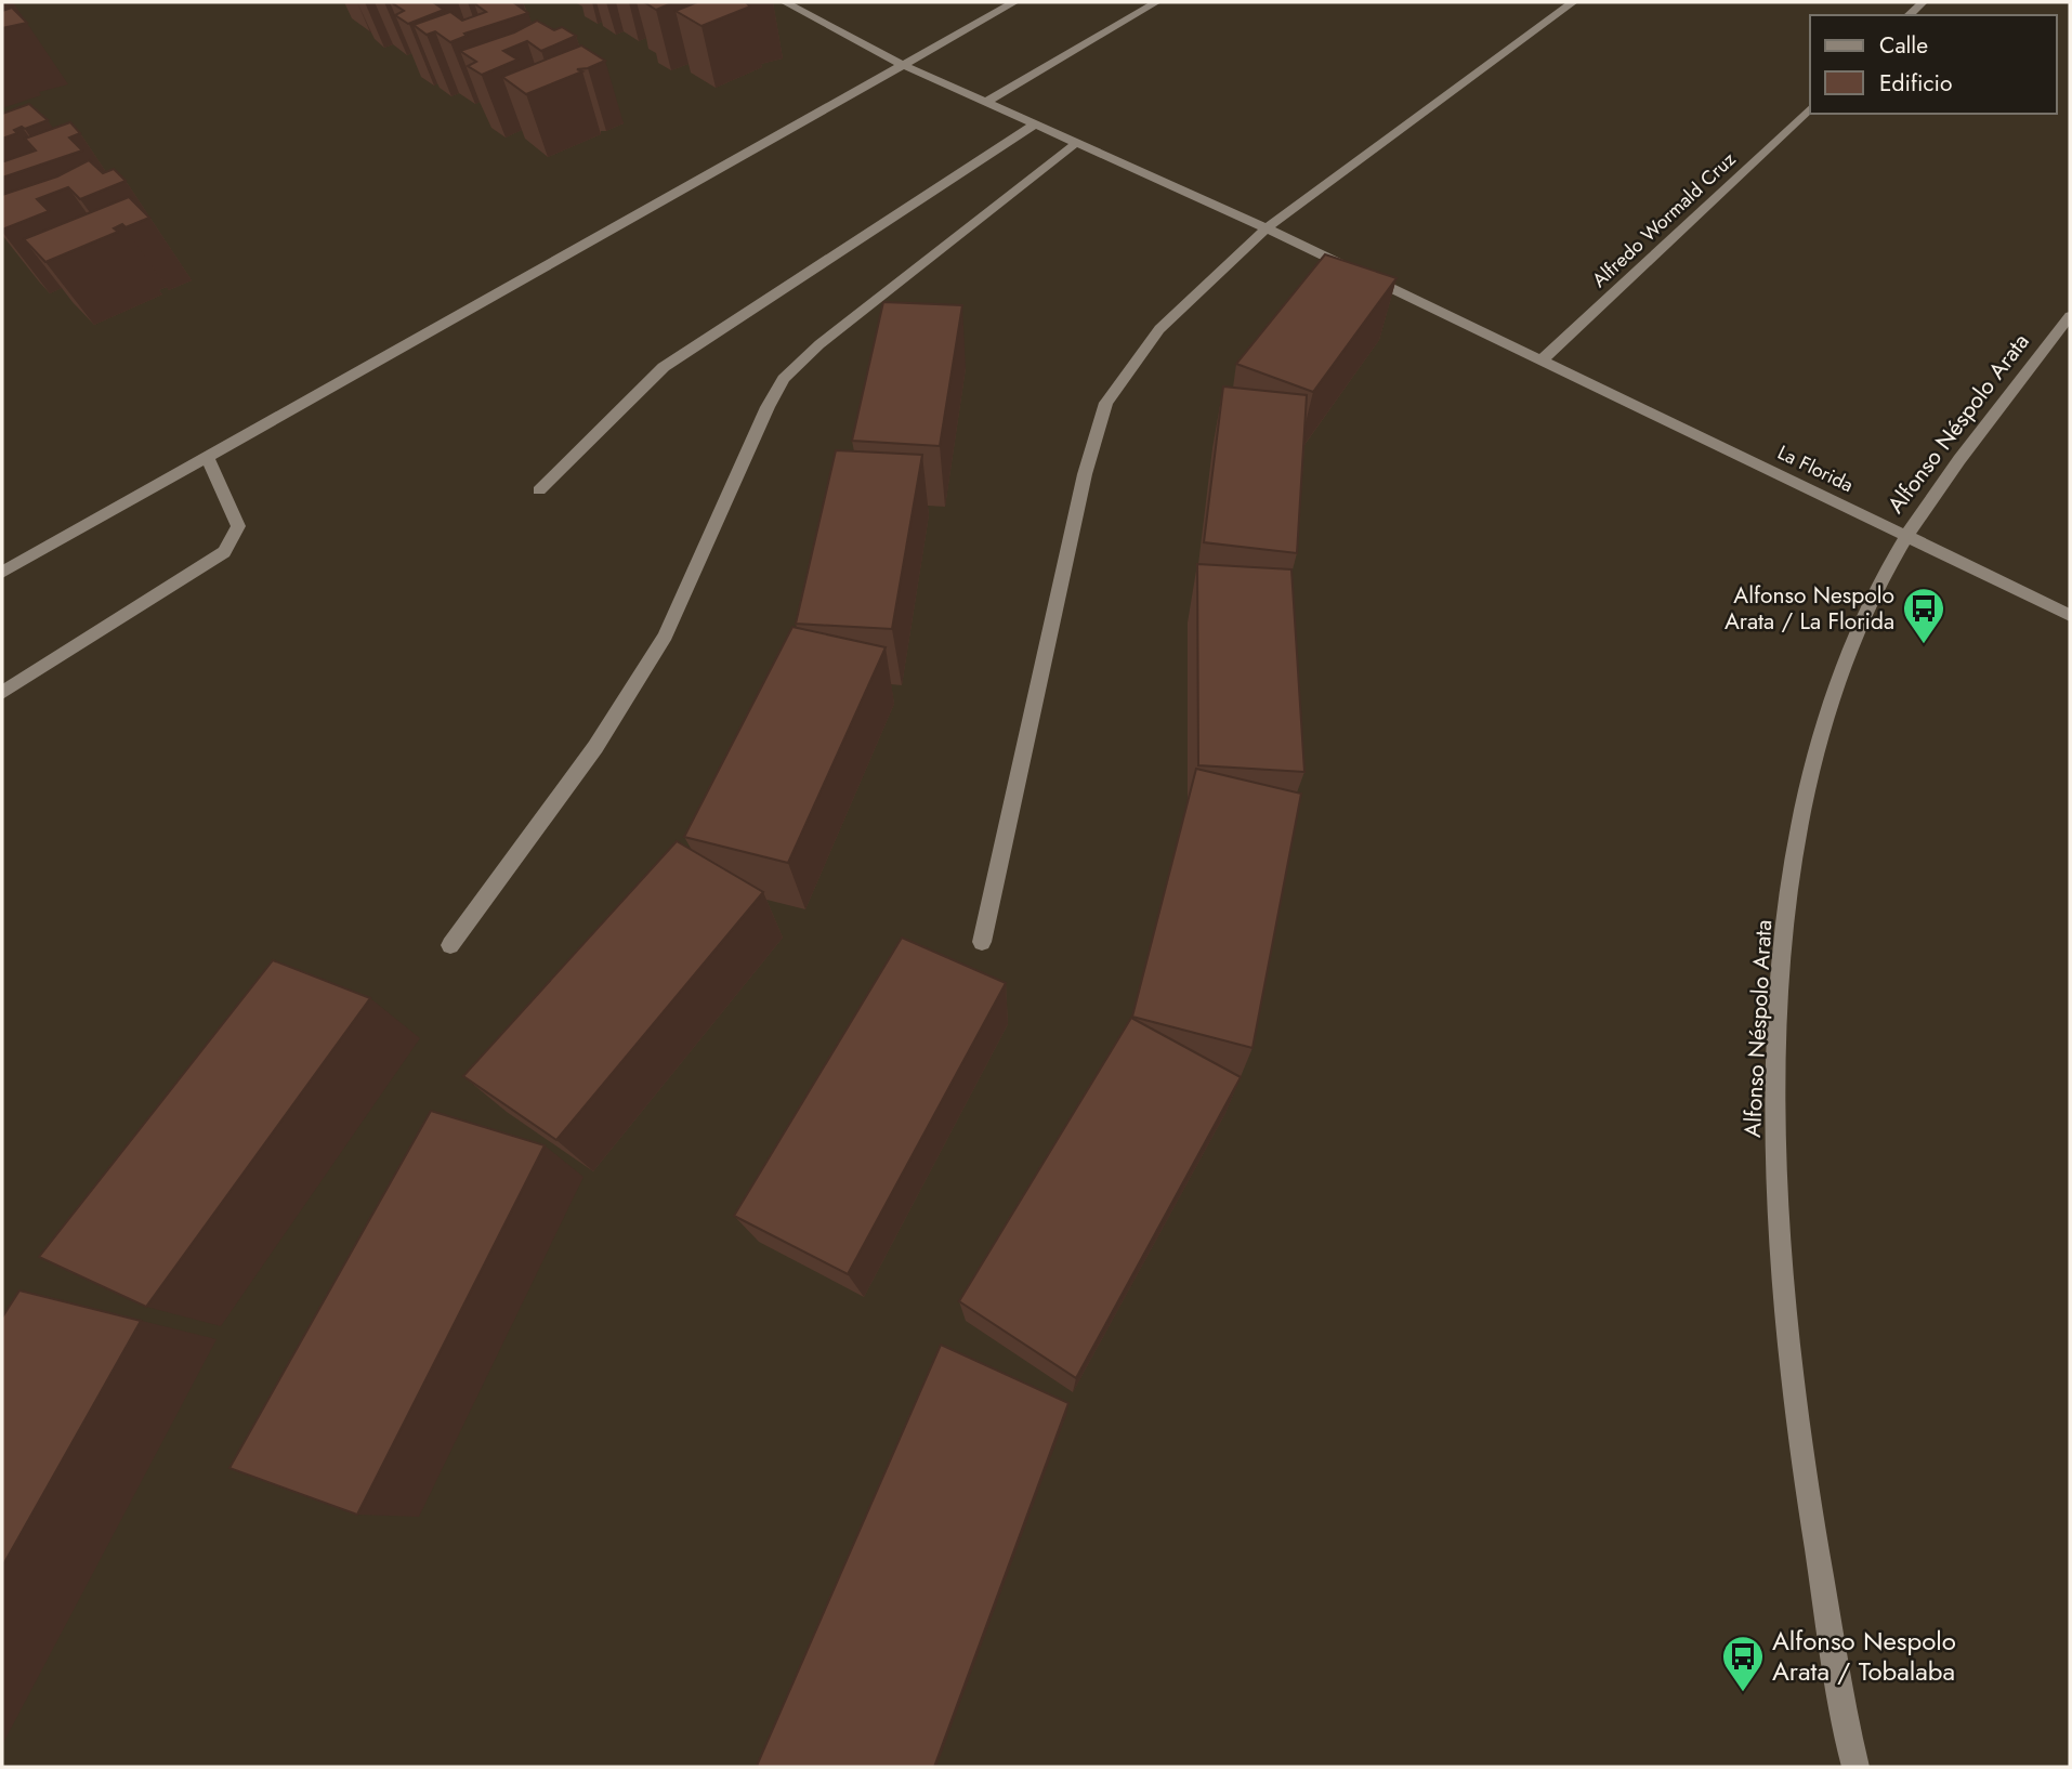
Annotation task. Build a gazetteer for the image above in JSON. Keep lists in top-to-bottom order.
{
  "streets": {
    "street": ["Alfredo Wormald Cruz", "Alfonso Néspolo Arata", "La Florida"]
  },
  "crossings": [
    ["Alfredo Wormald Cruz", "La Florida"],
    ["Alfonso Néspolo Arata", "La Florida"]
  ],
  "places": {
    "bus stop": ["Alfonso Nespolo Arata / La Florida", "Alfonso Nespolo Arata / Tobalaba"]
  },
  "legend": ["Calle", "Edificio"]
}
